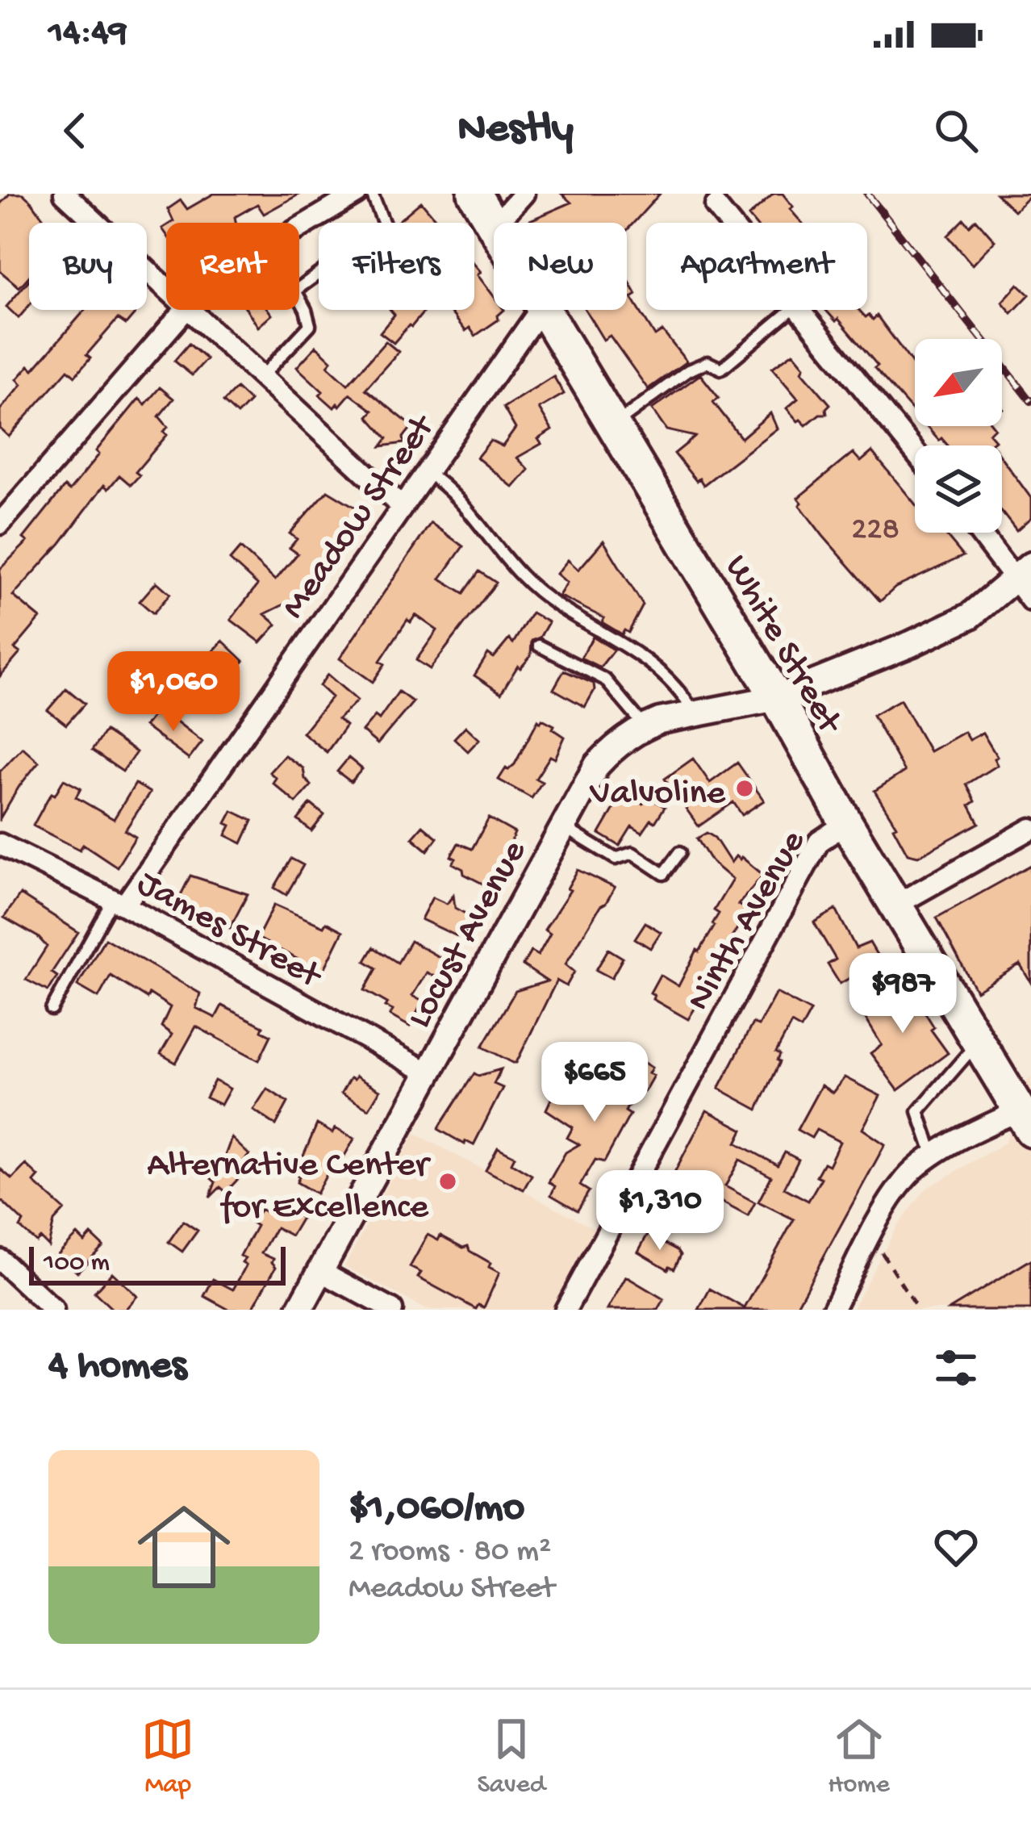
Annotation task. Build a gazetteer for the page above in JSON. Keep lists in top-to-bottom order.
{
  "streets": {
    "main road": ["White Street"],
    "street": [
      "Meadow Street",
      "Ninth Avenue",
      "James Street",
      "Locust Avenue"
    ]
  },
  "crossings": [
    ["Meadow Street", "James Street"],
    ["White Street", "Ninth Avenue"],
    ["White Street", "Locust Avenue"],
    ["James Street", "Locust Avenue"]
  ],
  "places": ["Valvoline", "Alternative Center for Excellence"],
  "house_numbers": ["228"],
  "scale_bar": "100 m",
  "north": "bottom left",
  "page": {
    "status": "14:49",
    "header": "Nestly",
    "chip": [
      "Buy",
      "Rent",
      "Filters",
      "New",
      "Apartment"
    ],
    "price": [
      "$1,060",
      "$987",
      "$665",
      "$1,310"
    ],
    "scale": "100 m",
    "heading": "4 homes",
    "list": [
      {
        "name": "$1,060/mo",
        "note": "2 rooms · 80 m² · Meadow Street"
      }
    ],
    "tabs": ["Map", "Saved", "Home"]
  }
}
